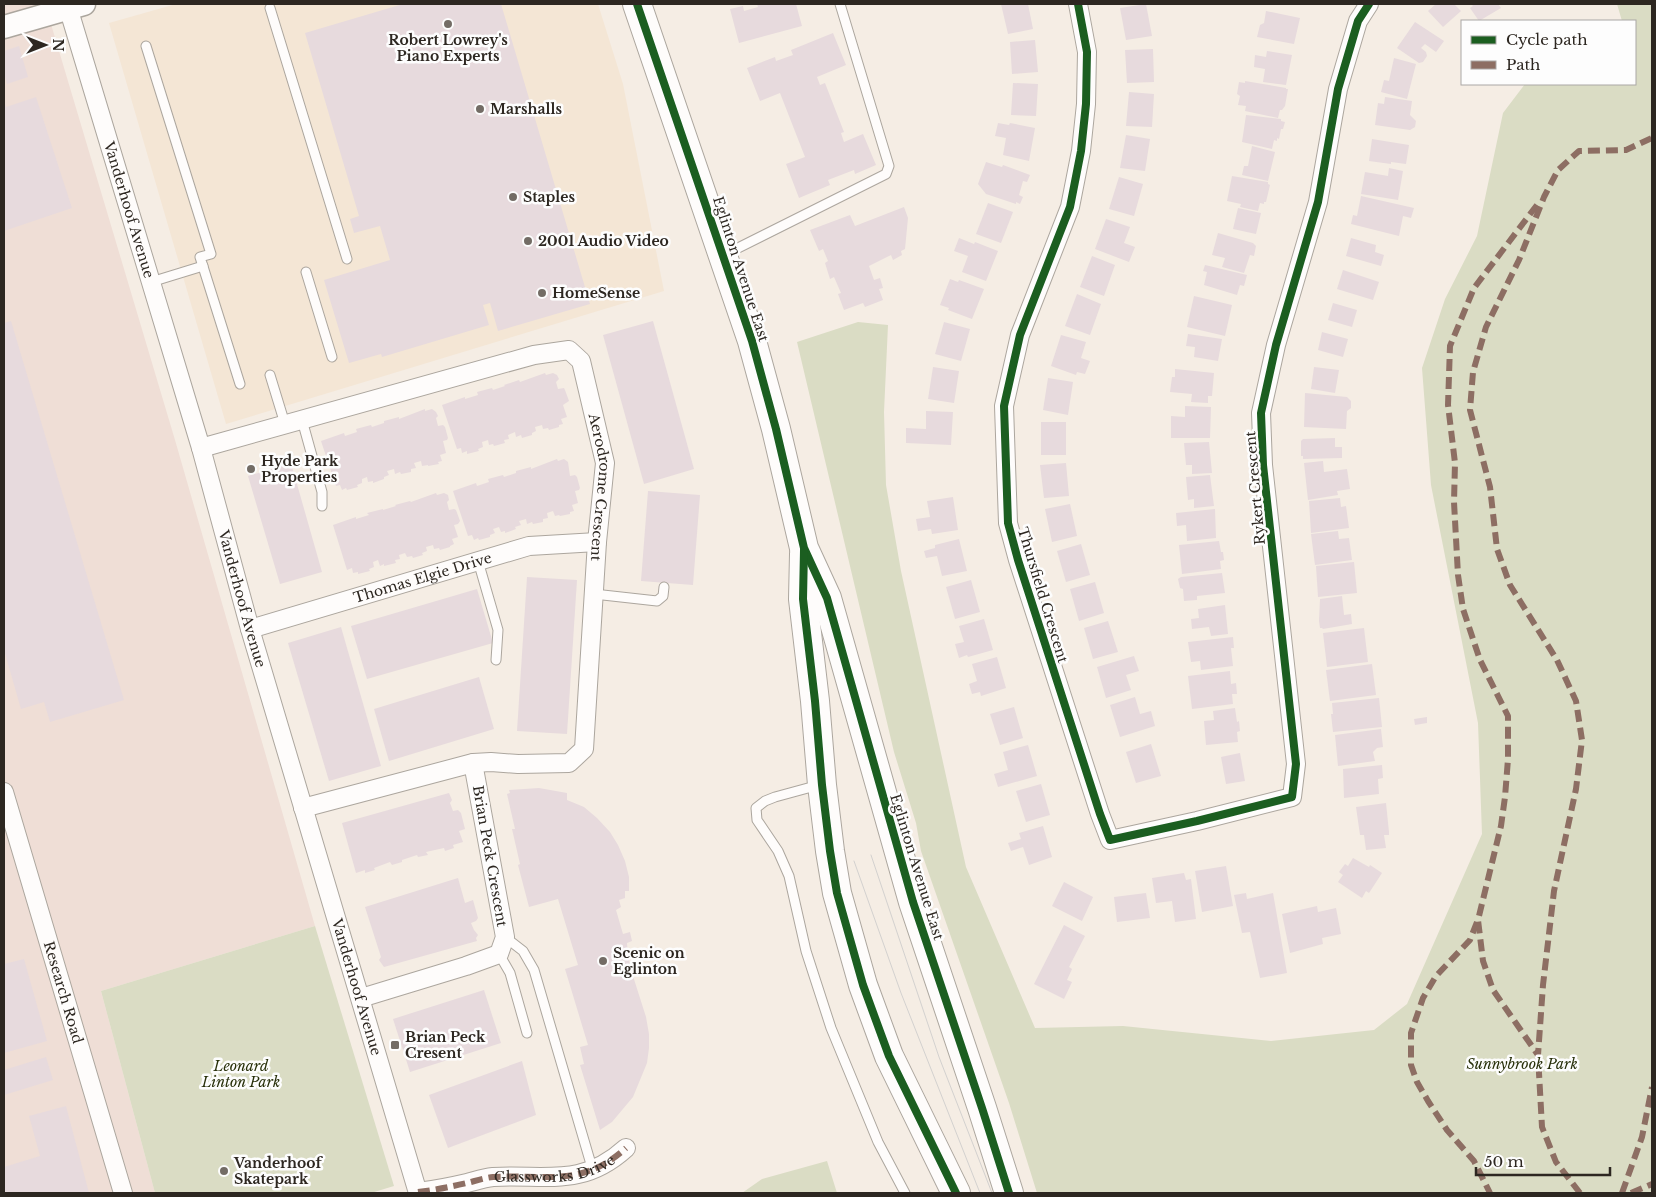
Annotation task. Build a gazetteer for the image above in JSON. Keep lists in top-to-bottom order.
{
  "streets": {
    "main road": ["Eglinton Avenue East"],
    "street": [
      "Vanderhoof Avenue",
      "Aerodrome Crescent",
      "Rykert Crescent",
      "Thomas Elgie Drive",
      "Thursfield Crescent",
      "Brian Peck Crescent",
      "Research Road",
      "Glassworks Drive"
    ]
  },
  "crossings": [
    ["Vanderhoof Avenue", "Aerodrome Crescent"],
    ["Vanderhoof Avenue", "Thomas Elgie Drive"],
    ["Vanderhoof Avenue", "Glassworks Drive"],
    ["Aerodrome Crescent", "Thomas Elgie Drive"],
    ["Aerodrome Crescent", "Brian Peck Crescent"],
    ["Rykert Crescent", "Thursfield Crescent"]
  ],
  "parks": ["Sunnybrook Park", "Leonard Linton Park"],
  "places": {
    "other": [
      "Robert Lowrey's Piano Experts",
      "Marshalls",
      "Staples",
      "2001 Audio Video",
      "HomeSense",
      "Hyde Park Properties",
      "Scenic on Eglinton",
      "Vanderhoof Skatepark"
    ],
    "transit": ["Brian Peck Cresent"]
  },
  "legend": ["Cycle path", "Path"],
  "scale_bar": "50 m",
  "north": "right"
}
